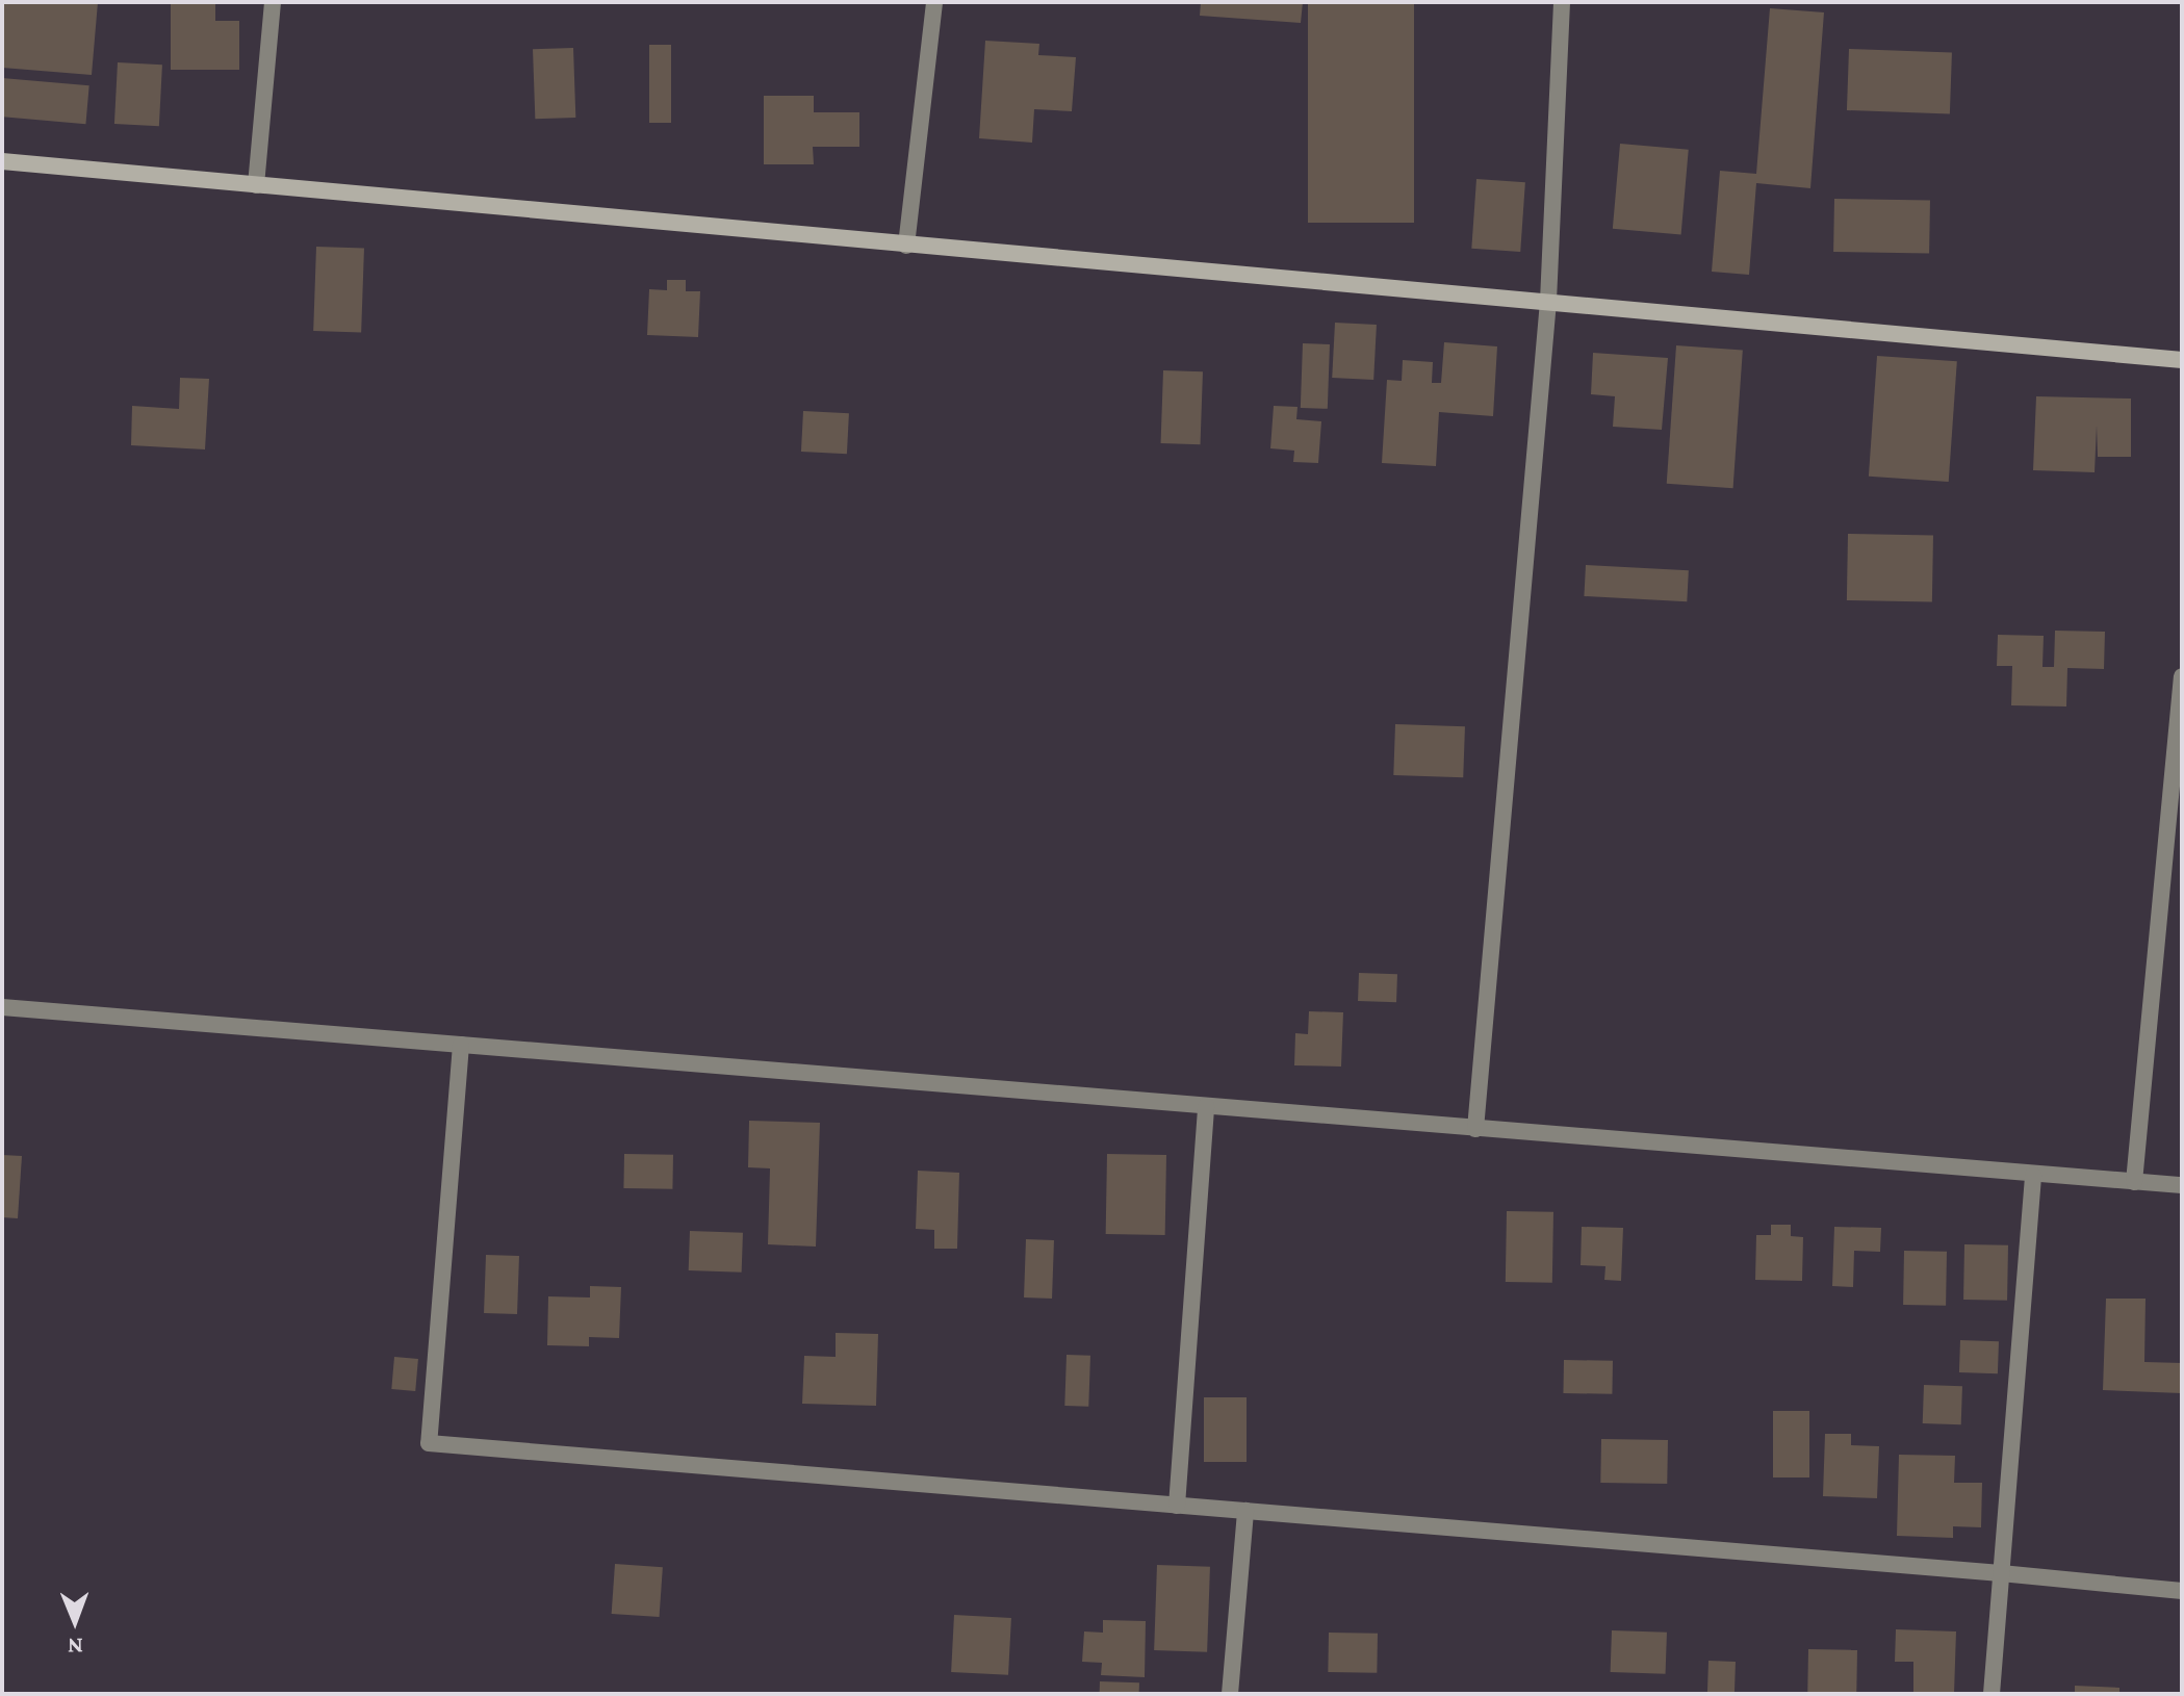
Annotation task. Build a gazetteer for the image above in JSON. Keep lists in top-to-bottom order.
{
  "north": "bottom"
}
